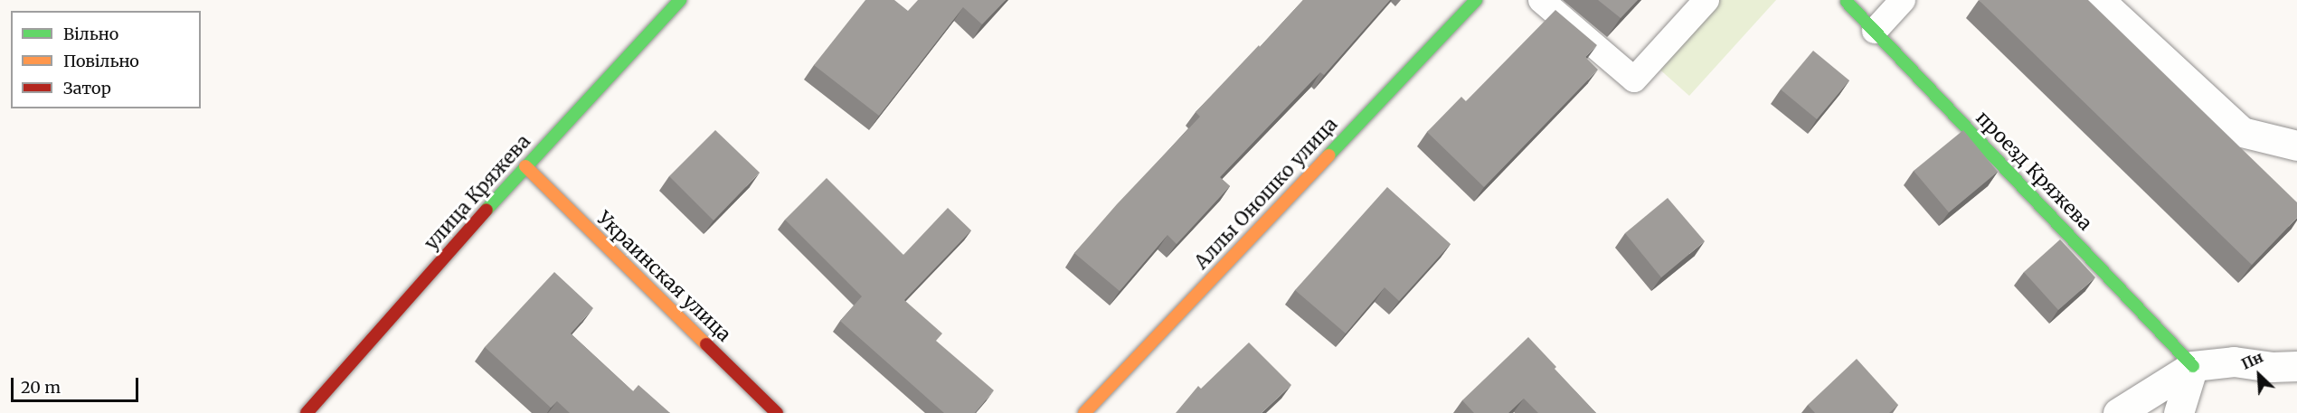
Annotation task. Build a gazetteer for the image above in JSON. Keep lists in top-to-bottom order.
{
  "streets": {
    "street": [
      "проезд Кряжева",
      "улица Кряжева",
      "Аллы Оношко улица",
      "Украинская улица"
    ]
  },
  "crossings": [
    ["улица Кряжева", "Украинская улица"]
  ],
  "legend": ["Вільно", "Повільно", "Затор"],
  "scale_bar": "20 m",
  "north": "top left"
}
